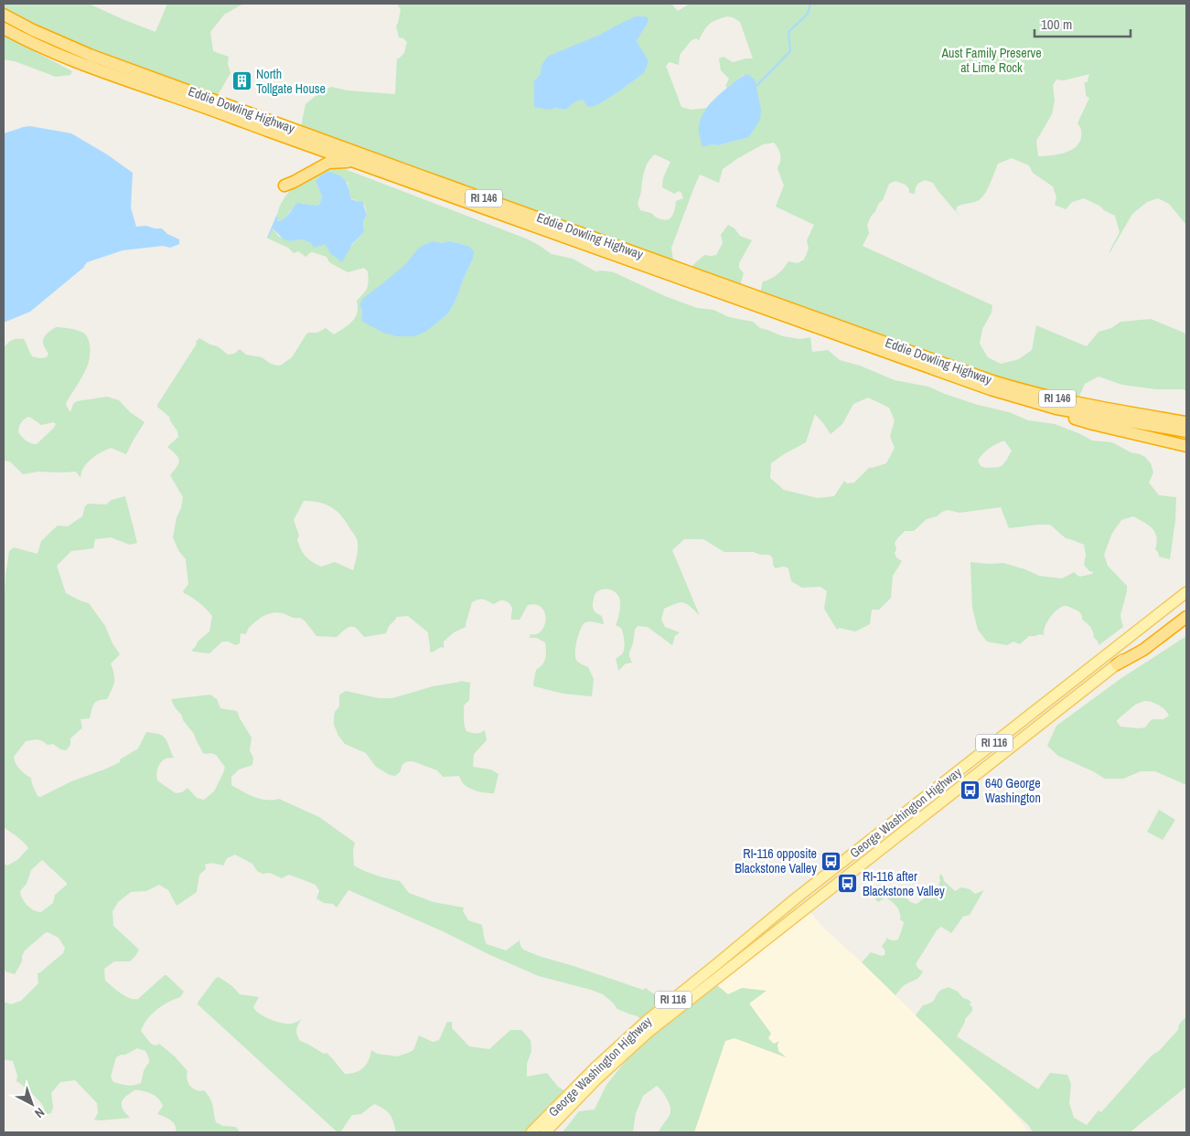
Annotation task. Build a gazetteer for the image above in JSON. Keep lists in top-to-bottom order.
{
  "streets": {
    "highway": ["Eddie Dowling Highway", "RI 146"],
    "main road": ["RI 116", "George Washington Highway"]
  },
  "parks": ["Aust Family Preserve at Lime Rock"],
  "places": {
    "building": ["North Tollgate House"],
    "bus stop": ["640 George Washington", "RI-116 opposite Blackstone Valley", "RI-116 after Blackstone Valley"]
  },
  "scale_bar": "100 m",
  "north": "bottom right"
}
